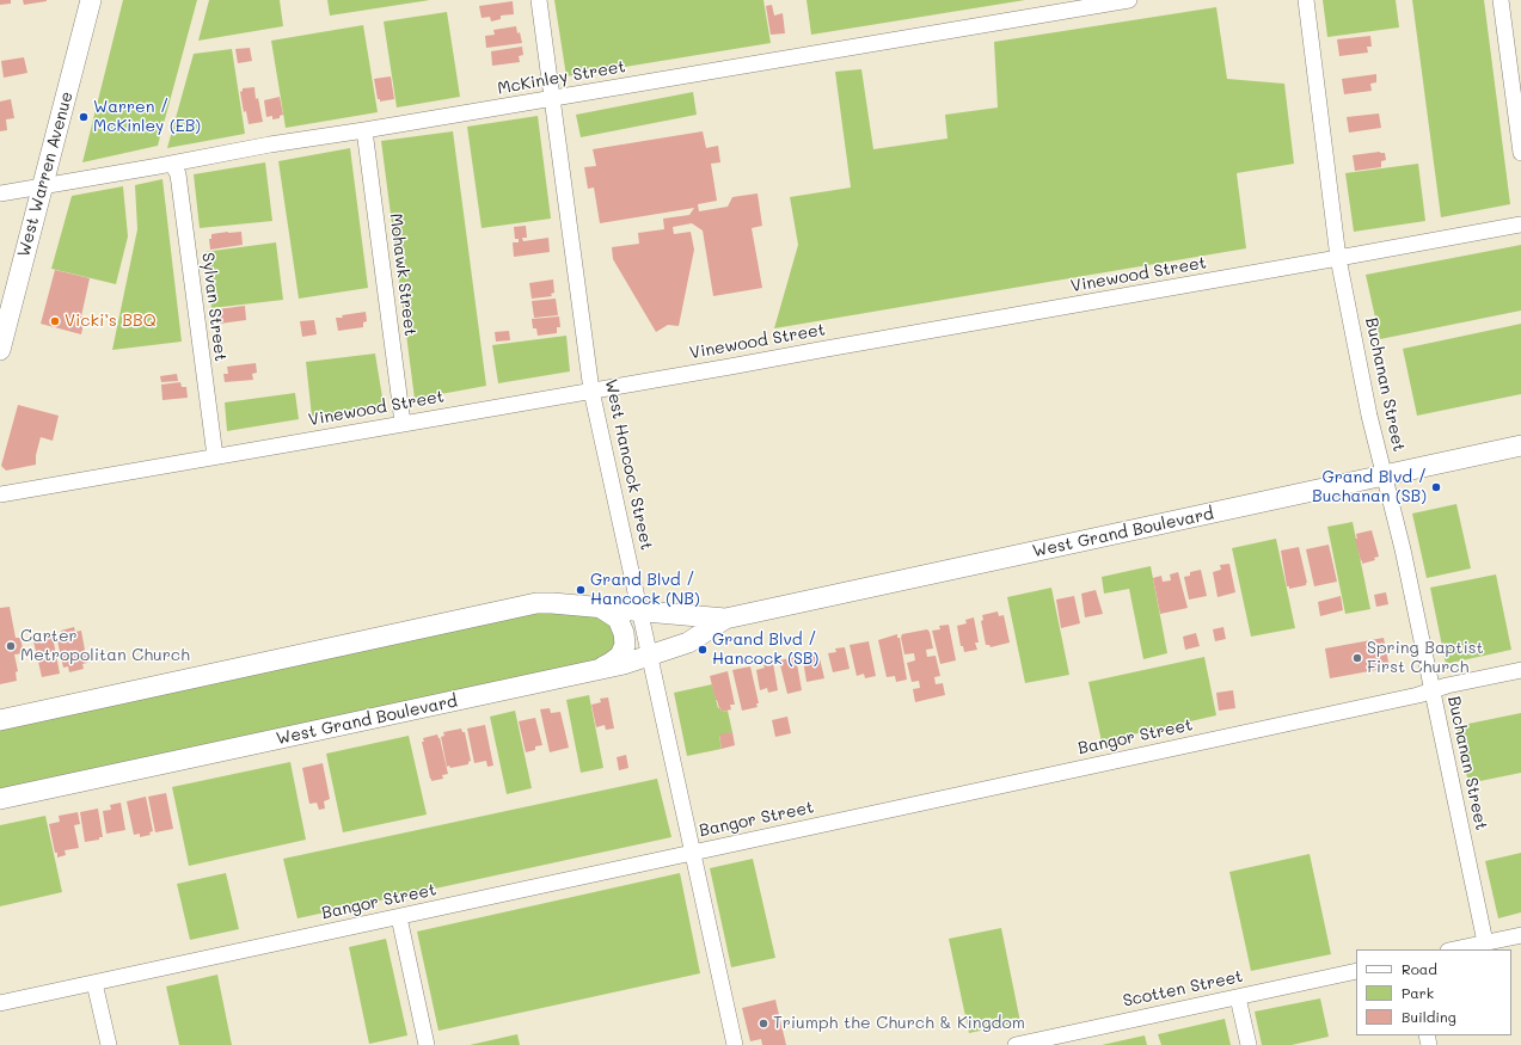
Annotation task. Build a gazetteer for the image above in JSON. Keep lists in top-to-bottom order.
{
  "streets": {
    "main road": ["West Warren Avenue", "West Grand Boulevard"],
    "street": [
      "McKinley Street",
      "Mohawk Street",
      "Vinewood Street",
      "Sylvan Street",
      "Buchanan Street",
      "West Hancock Street",
      "Bangor Street",
      "Scotten Street"
    ]
  },
  "crossings": [
    ["McKinley Street", "West Warren Avenue"],
    ["McKinley Street", "Mohawk Street"],
    ["McKinley Street", "Sylvan Street"],
    ["McKinley Street", "West Hancock Street"],
    ["Mohawk Street", "Vinewood Street"],
    ["Vinewood Street", "Sylvan Street"],
    ["Vinewood Street", "Buchanan Street"],
    ["Vinewood Street", "West Hancock Street"],
    ["Buchanan Street", "West Grand Boulevard"],
    ["Buchanan Street", "Bangor Street"],
    ["West Hancock Street", "West Grand Boulevard"],
    ["West Hancock Street", "Bangor Street"]
  ],
  "places": [
    "Warren / McKinley (EB)",
    "Vicki’s BBQ",
    "Grand Blvd / Buchanan (SB)",
    "Grand Blvd / Hancock (NB)",
    "Carter Metropolitan Church",
    "Grand Blvd / Hancock (SB)",
    "Spring Baptist First Church",
    "Triumph the Church & Kingdom"
  ],
  "legend": ["Road", "Park", "Building"]
}
